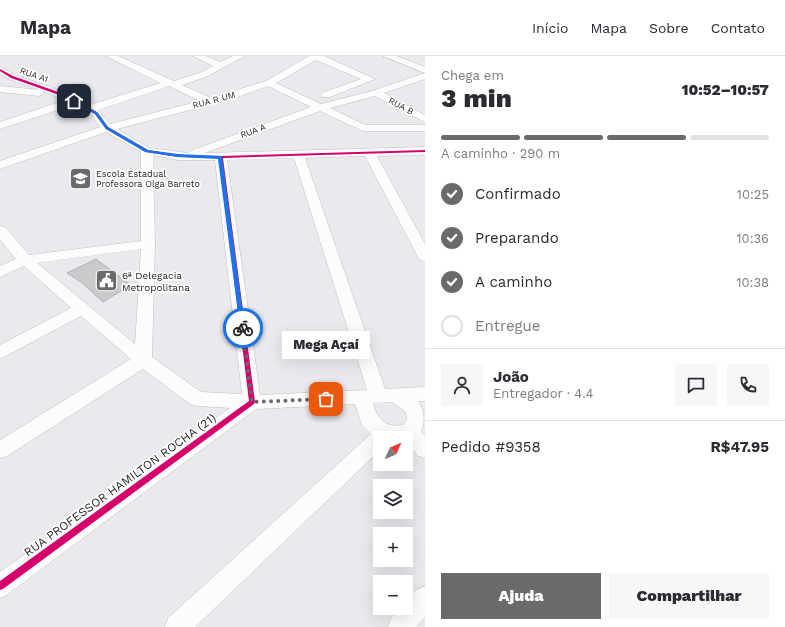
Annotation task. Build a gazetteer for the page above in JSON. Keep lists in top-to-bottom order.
{
  "streets": {
    "street": [
      "RUA A1",
      "RUA R UM",
      "RUA B",
      "RUA A",
      "RUA PROFESSOR HAMILTON ROCHA (21)"
    ]
  },
  "crossings": [
    ["RUA B", "RUA A"]
  ],
  "places": {
    "school or university": ["Escola Estadual Professora Olga Barreto"],
    "public building": ["6ª Delegacia Metropolitana"],
    "other": ["Mega Açaí"]
  },
  "north": "top right",
  "page": {
    "header": "Mapa",
    "nav": [
      "Início",
      "Mapa",
      "Sobre",
      "Contato"
    ],
    "heading": ["3 min", "Chega em", "10:52–10:57"],
    "panel": [
      "João",
      "Entregador · 4.4",
      "Pedido #9358",
      "R$47.95"
    ],
    "bar": "A caminho · 290 m",
    "list": [
      ["Confirmado", "10:25"],
      ["Preparando", "10:36"],
      ["A caminho", "10:38"],
      "Entregue"
    ],
    "bubble": "Mega Açaí",
    "map_buttons": ["+", "−"],
    "buttons": ["Ajuda", "Compartilhar"]
  }
}
